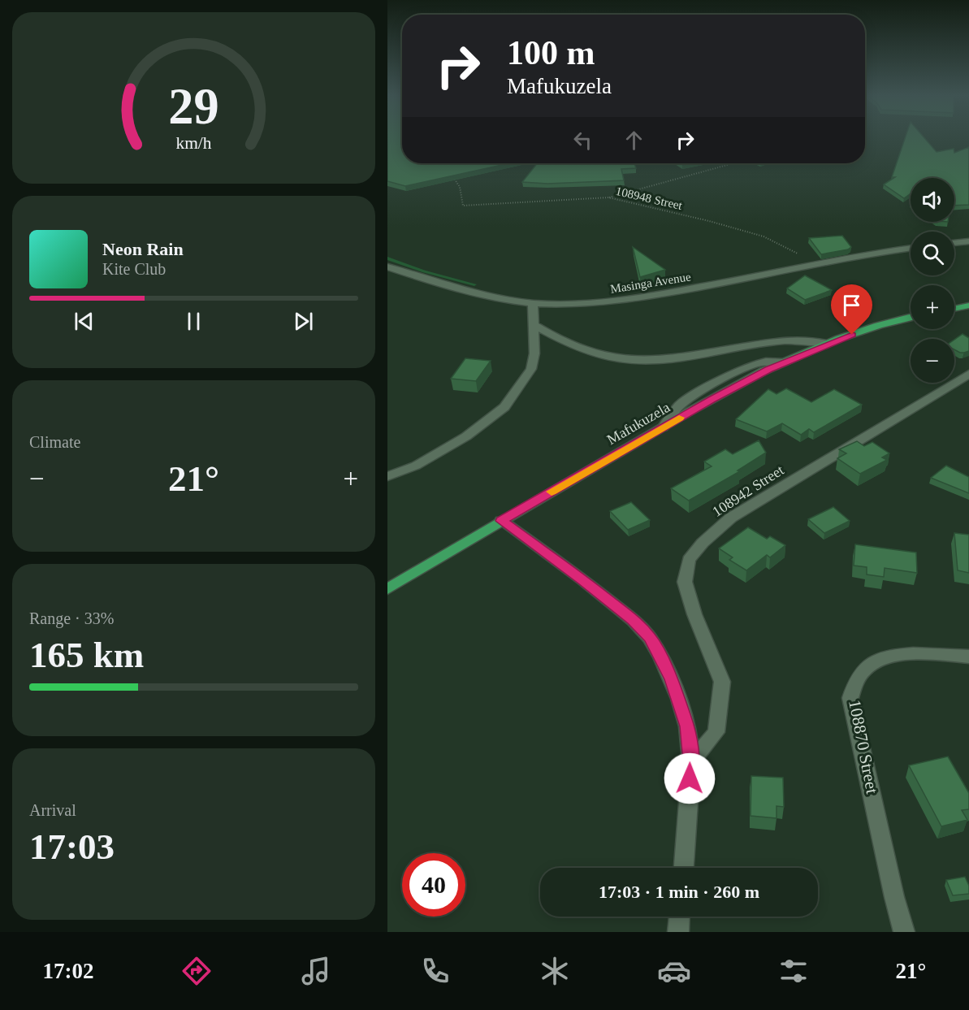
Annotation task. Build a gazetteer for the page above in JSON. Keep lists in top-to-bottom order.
{
  "streets": {
    "main road": ["Mafukuzela"],
    "street": ["Masinga Avenue", "108942 Street", "108870 Street"],
    "path": ["108948 Street"]
  },
  "crossings": [
    ["108948 Street", "Masinga Avenue"]
  ],
  "page": {
    "turn": ["100 m", "Mafukuzela"],
    "map_buttons": ["+", "−"],
    "song": ["Neon Rain", "Kite Club"],
    "tile": [
      "Climate",
      ["Range · 33%", "165 km"],
      ["Arrival", "17:03"]
    ],
    "heat": ["−", "21°", "+"],
    "limit": "40",
    "trip": "17:03 · 1 min · 260 m",
    "tabs": ["17:02", "21°"],
    "gauge": ["29", "km/h"]
  }
}
